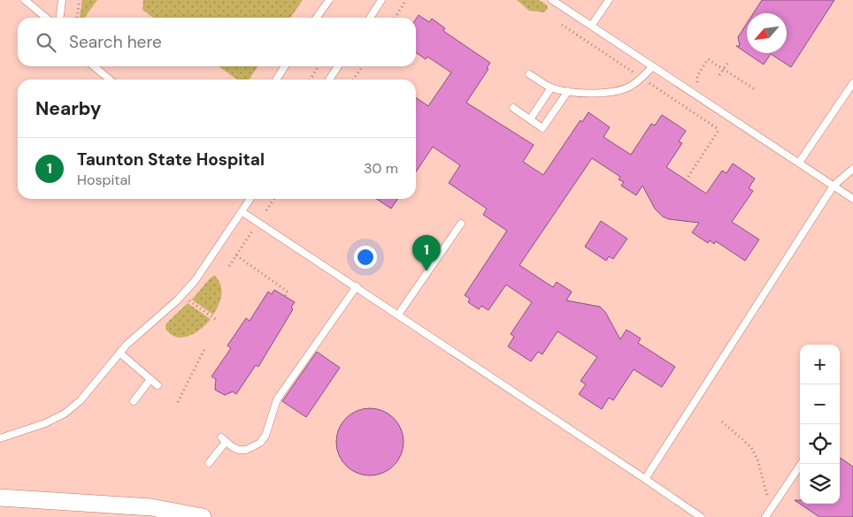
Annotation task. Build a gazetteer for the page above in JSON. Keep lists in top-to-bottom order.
{
  "north": "bottom left",
  "page": {
    "search": "Search here",
    "heading": "Nearby",
    "list": [
      {
        "mark": "1",
        "name": "Taunton State Hospital",
        "note": "Hospital",
        "value": "30 m"
      }
    ],
    "pins": "1",
    "map_buttons": ["+", "−"]
  }
}
